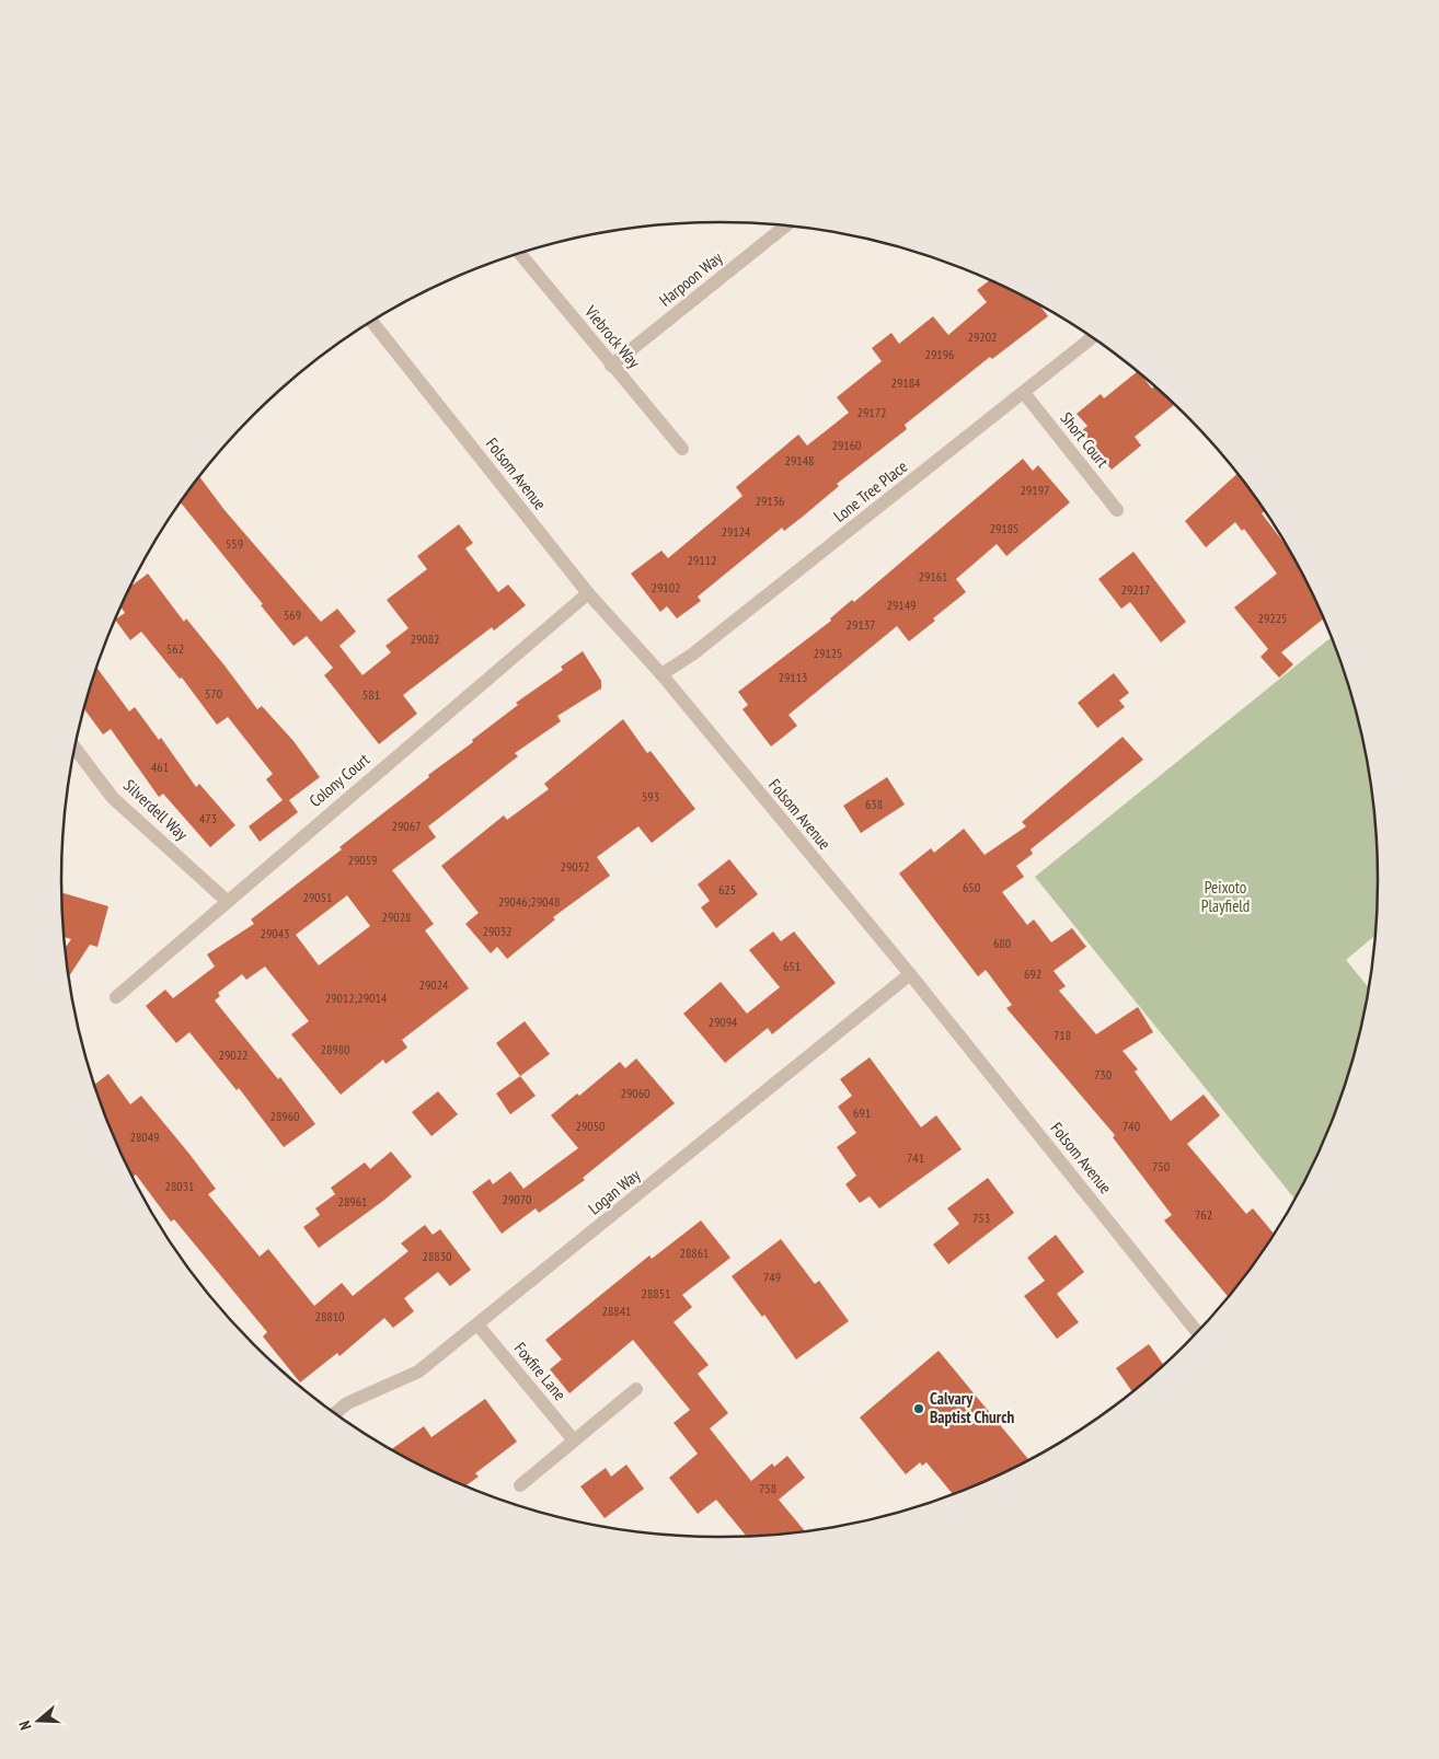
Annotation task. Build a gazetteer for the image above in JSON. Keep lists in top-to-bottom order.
{
  "streets": {
    "street": [
      "Harpoon Way",
      "Viebrock Way",
      "Short Court",
      "Folsom Avenue",
      "Lone Tree Place",
      "Colony Court",
      "Silverdell Way",
      "Logan Way",
      "Foxfire Lane"
    ]
  },
  "crossings": [
    ["Harpoon Way", "Viebrock Way"],
    ["Short Court", "Lone Tree Place"],
    ["Folsom Avenue", "Lone Tree Place"],
    ["Folsom Avenue", "Colony Court"],
    ["Folsom Avenue", "Logan Way"],
    ["Colony Court", "Silverdell Way"],
    ["Logan Way", "Foxfire Lane"]
  ],
  "parks": ["Peixoto Playfield"],
  "places": ["Calvary Baptist Church"],
  "house_numbers": [
    "29202",
    "29196",
    "29184",
    "29172",
    "29160",
    "29148",
    "29197",
    "29136",
    "29185",
    "29124",
    "559",
    "29112",
    "29161",
    "29102",
    "29217",
    "29149",
    "569",
    "29225",
    "29137",
    "29082",
    "562",
    "29125",
    "29113",
    "570",
    "581",
    "461",
    "593",
    "638",
    "473",
    "29067",
    "29059",
    "29052",
    "650",
    "625",
    "29051",
    "29046;29048",
    "29028",
    "29032",
    "29043",
    "680",
    "651",
    "692",
    "29024",
    "29012;29014",
    "29094",
    "718",
    "28980",
    "29022",
    "730",
    "29060",
    "691",
    "28960",
    "29050",
    "740",
    "28049",
    "741",
    "750",
    "28031",
    "29070",
    "28961",
    "762",
    "753",
    "28861",
    "28830",
    "749",
    "28851",
    "28841",
    "28810",
    "758"
  ],
  "north": "left"
}
